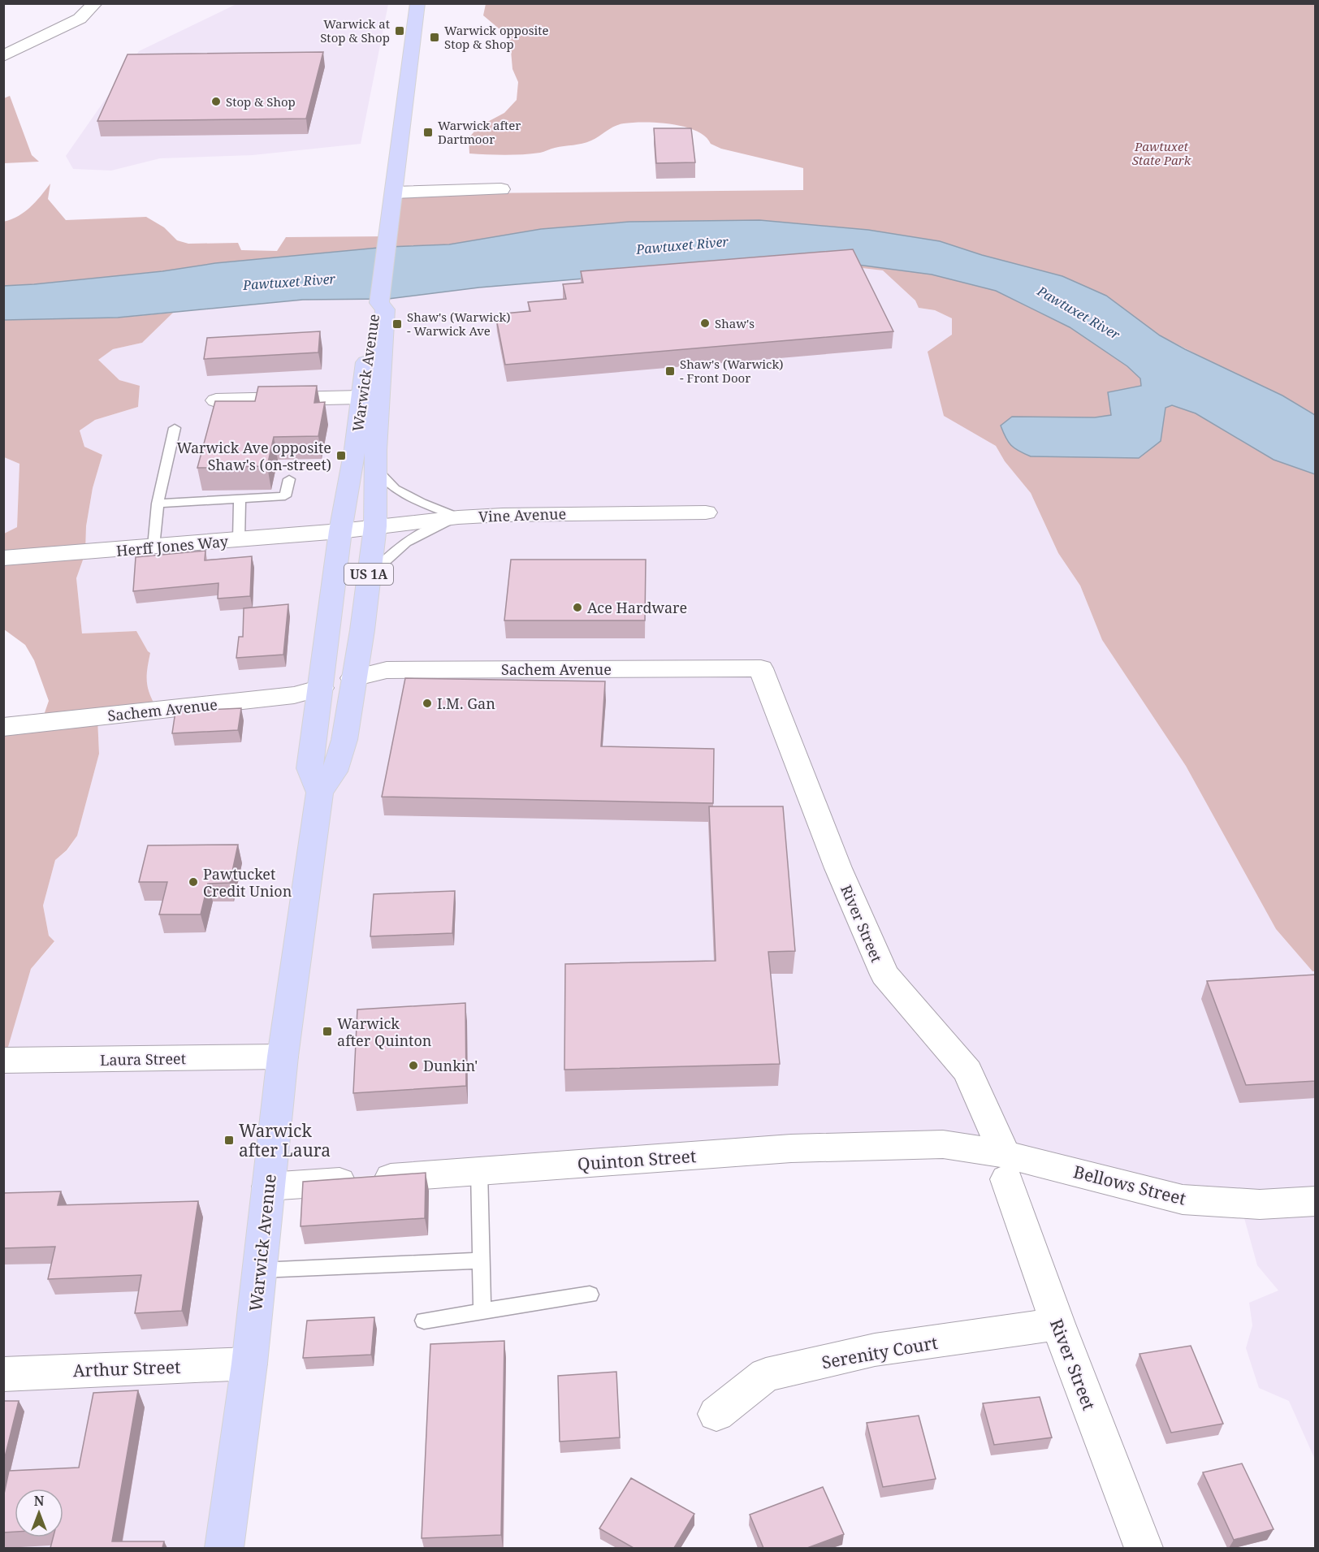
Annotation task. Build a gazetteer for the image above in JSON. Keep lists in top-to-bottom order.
{
  "streets": {
    "main road": ["Warwick Avenue", "US 1A"],
    "street": [
      "Vine Avenue",
      "Herff Jones Way",
      "Sachem Avenue",
      "River Street",
      "Laura Street",
      "Quinton Street",
      "Bellows Street",
      "Serenity Court",
      "Arthur Street"
    ]
  },
  "crossings": [
    ["Warwick Avenue", "Vine Avenue"],
    ["Warwick Avenue", "Herff Jones Way"],
    ["Warwick Avenue", "Sachem Avenue"],
    ["Warwick Avenue", "Laura Street"],
    ["Warwick Avenue", "Quinton Street"],
    ["Warwick Avenue", "Arthur Street"],
    ["Vine Avenue", "Herff Jones Way"],
    ["Sachem Avenue", "River Street"],
    ["River Street", "Quinton Street"],
    ["River Street", "Bellows Street"],
    ["River Street", "Serenity Court"],
    ["Quinton Street", "Bellows Street"]
  ],
  "water": ["Pawtuxet River"],
  "parks": ["Pawtuxet State Park"],
  "places": {
    "transit": [
      "Warwick at Stop & Shop",
      "Warwick opposite Stop & Shop",
      "Warwick after Dartmoor",
      "Shaw's (Warwick) - Warwick Ave",
      "Shaw's (Warwick) - Front Door",
      "Warwick Ave opposite Shaw's (on-street)",
      "Warwick after Quinton",
      "Warwick after Laura"
    ],
    "other": [
      "Stop & Shop",
      "Shaw's",
      "Ace Hardware",
      "I.M. Gan",
      "Pawtucket Credit Union",
      "Dunkin'"
    ]
  },
  "north": "top"
}
